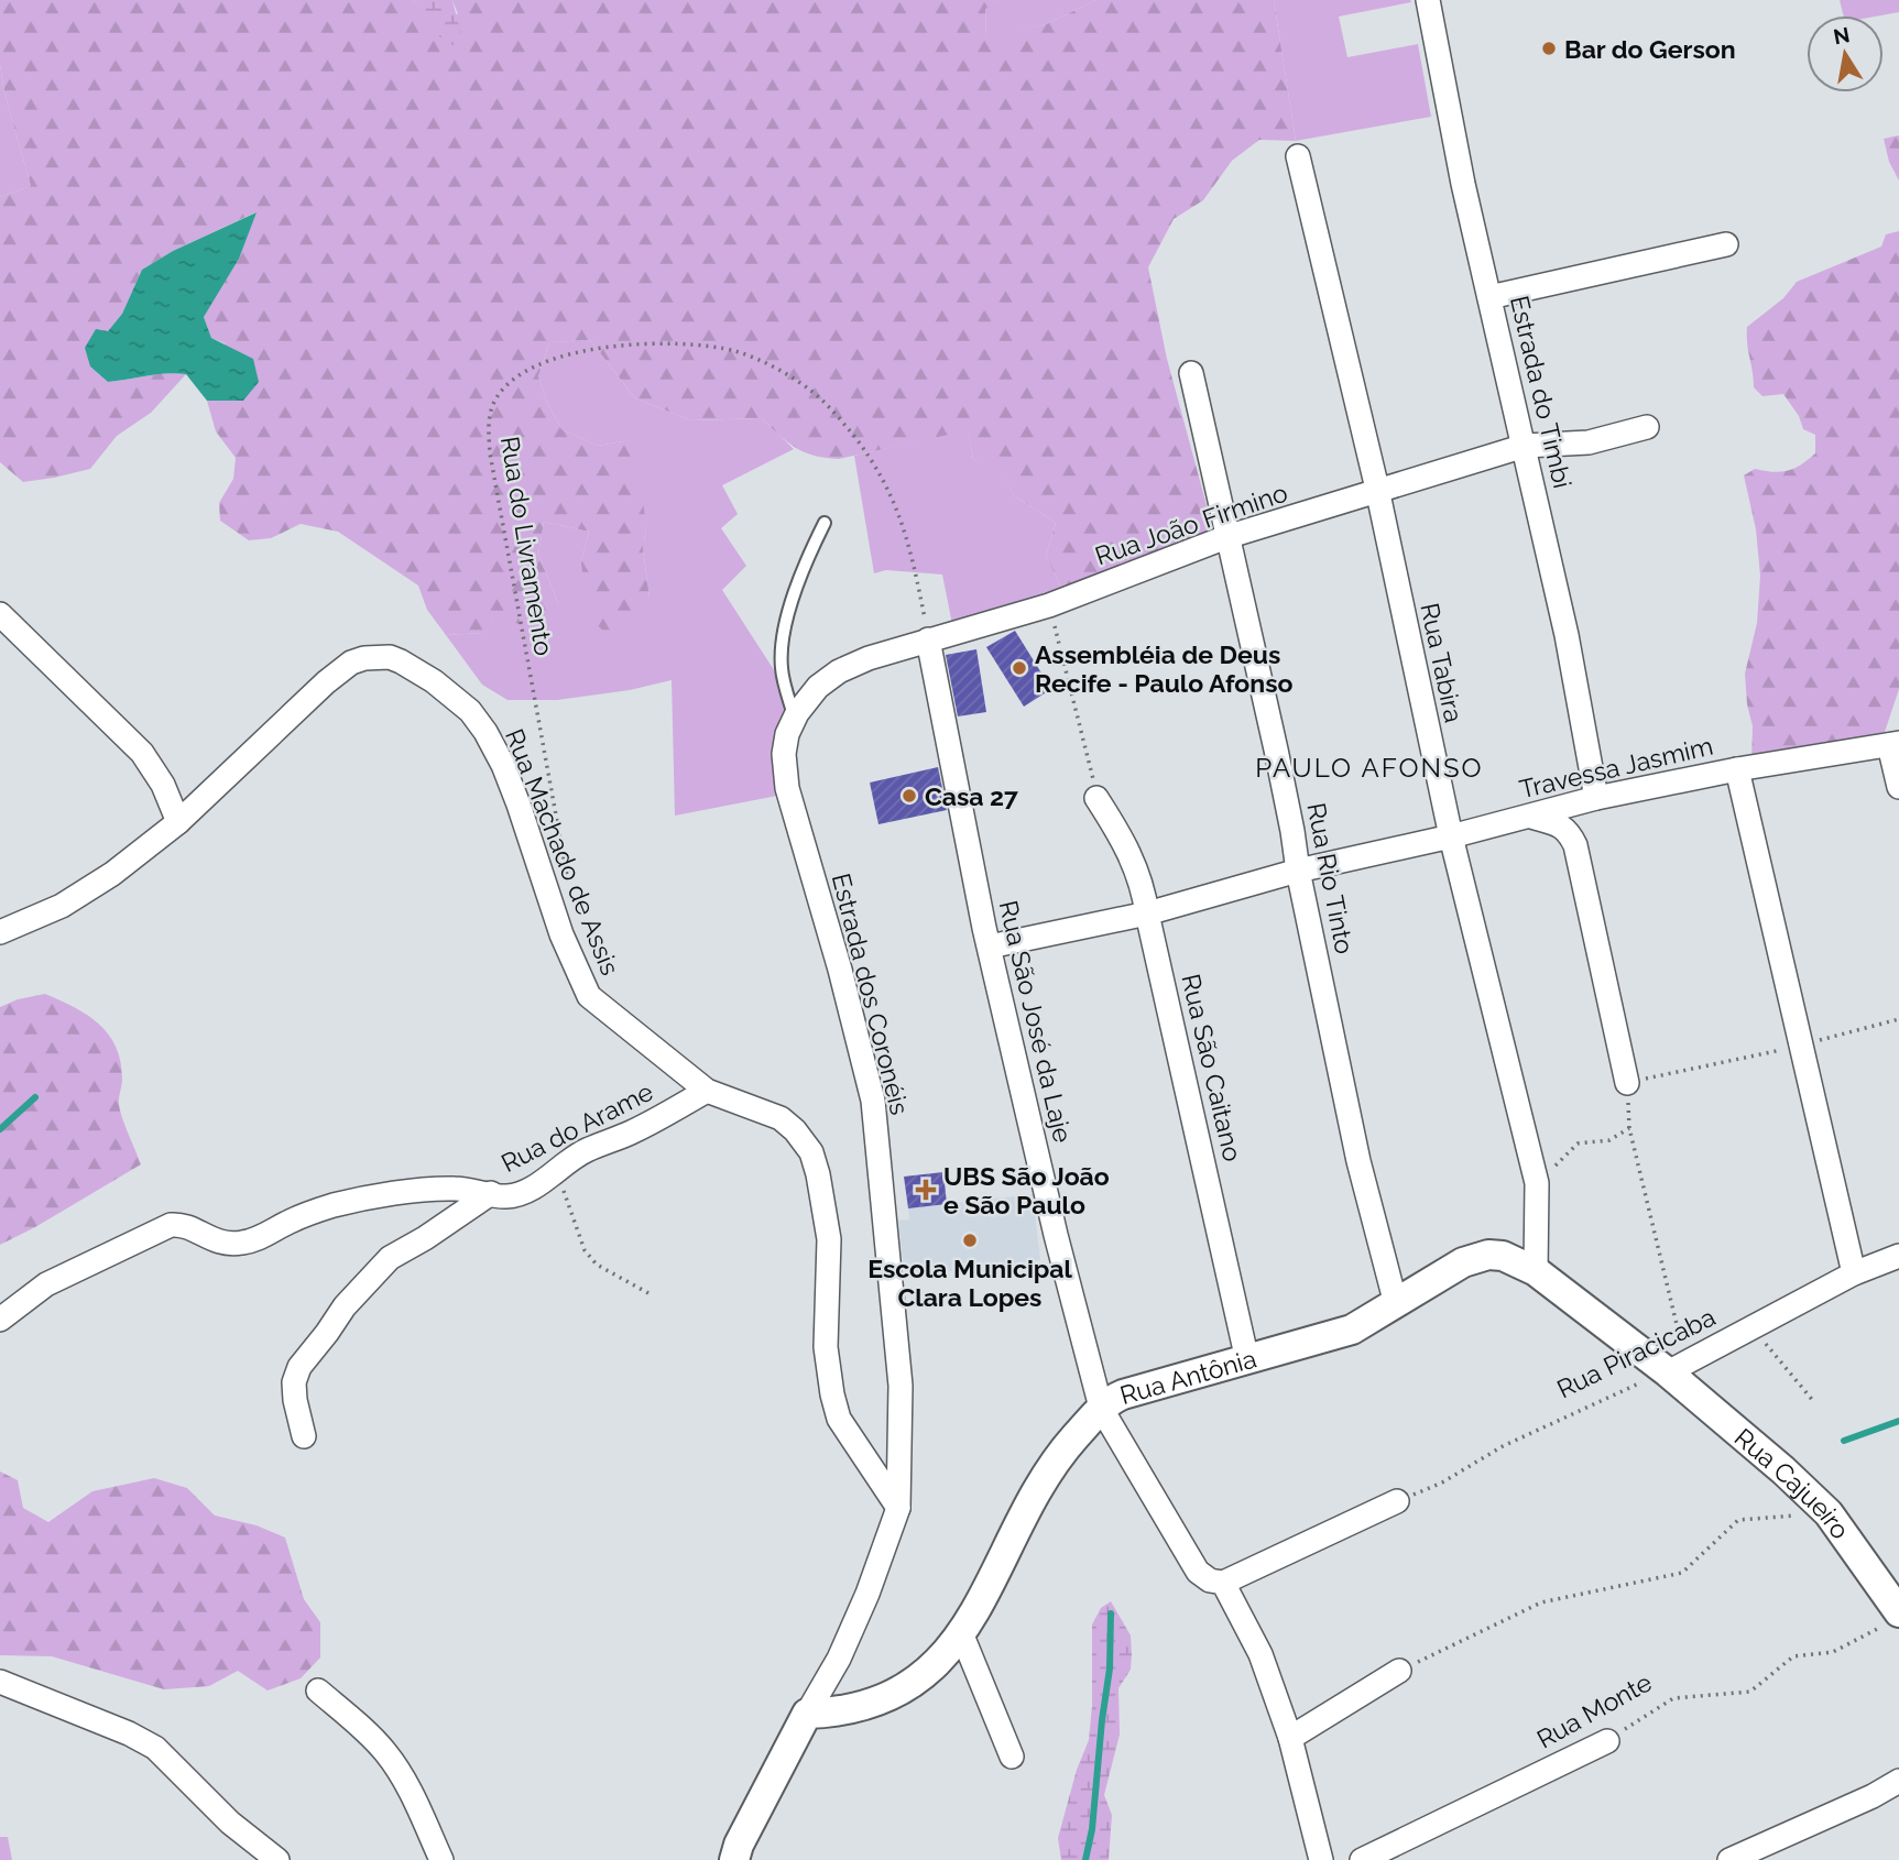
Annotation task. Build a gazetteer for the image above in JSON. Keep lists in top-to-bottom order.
{
  "streets": {
    "street": [
      "Estrada do Timbi",
      "Rua João Firmino",
      "Rua Tabira",
      "Travessa Jasmim",
      "Rua Machado de Assis",
      "Rua Rio Tinto",
      "Estrada dos Coronéis",
      "Rua São José da Laje",
      "Rua São Caitano",
      "Rua do Arame",
      "Rua Piracicaba",
      "Rua Antônia",
      "Rua Cajueiro",
      "Rua Monte"
    ],
    "path": ["Rua do Livramento"]
  },
  "crossings": [
    ["Estrada do Timbi", "Rua João Firmino"],
    ["Estrada do Timbi", "Travessa Jasmim"],
    ["Rua João Firmino", "Rua do Livramento"],
    ["Rua João Firmino", "Rua Tabira"],
    ["Rua João Firmino", "Rua Rio Tinto"],
    ["Rua João Firmino", "Estrada dos Coronéis"],
    ["Rua João Firmino", "Rua São José da Laje"],
    ["Rua do Livramento", "Rua São José da Laje"],
    ["Rua Tabira", "Travessa Jasmim"],
    ["Rua Tabira", "Rua Antônia"],
    ["Travessa Jasmim", "Rua Rio Tinto"],
    ["Travessa Jasmim", "Rua São José da Laje"],
    ["Travessa Jasmim", "Rua São Caitano"],
    ["Rua Machado de Assis", "Estrada dos Coronéis"],
    ["Rua Machado de Assis", "Rua do Arame"],
    ["Rua Rio Tinto", "Rua Antônia"],
    ["Estrada dos Coronéis", "Rua Antônia"],
    ["Rua São José da Laje", "Rua Antônia"],
    ["Rua São Caitano", "Rua Antônia"],
    ["Rua Piracicaba", "Rua Antônia"],
    ["Rua Piracicaba", "Rua Cajueiro"],
    ["Rua Antônia", "Rua Cajueiro"],
    ["Rua Cajueiro", "Rua Monte"]
  ],
  "districts": ["PAULO AFONSO"],
  "places": {
    "other": [
      "Bar do Gerson",
      "Assembléia de Deus Recife - Paulo Afonso",
      "Casa 27",
      "Escola Municipal Clara Lopes"
    ],
    "health": ["UBS São João e São Paulo"]
  },
  "north": "top"
}
